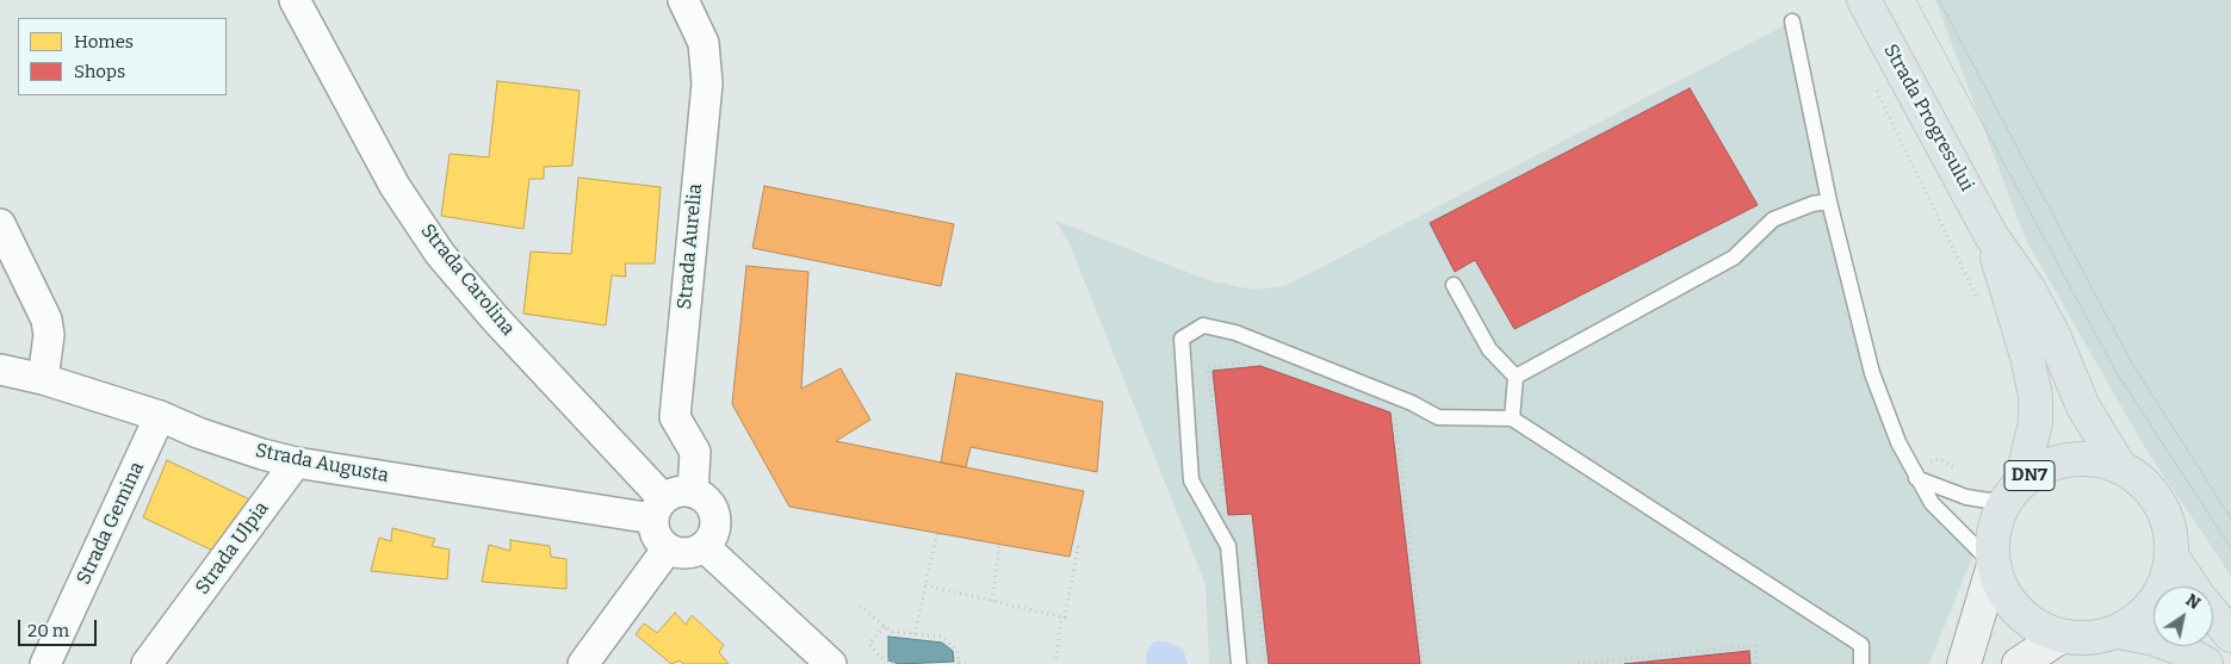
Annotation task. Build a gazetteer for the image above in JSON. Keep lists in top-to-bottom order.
{
  "streets": {
    "main road": ["Strada Progresului", "DN7"],
    "street": [
      "Strada Aurelia",
      "Strada Carolina",
      "Strada Augusta",
      "Strada Gemina",
      "Strada Ulpia"
    ]
  },
  "crossings": [
    ["Strada Progresului", "DN7"],
    ["Strada Aurelia", "Strada Carolina"],
    ["Strada Aurelia", "Strada Augusta"],
    ["Strada Carolina", "Strada Augusta"],
    ["Strada Augusta", "Strada Gemina"],
    ["Strada Augusta", "Strada Ulpia"]
  ],
  "legend": ["Homes", "Shops"],
  "scale_bar": "20 m",
  "north": "top right"
}
